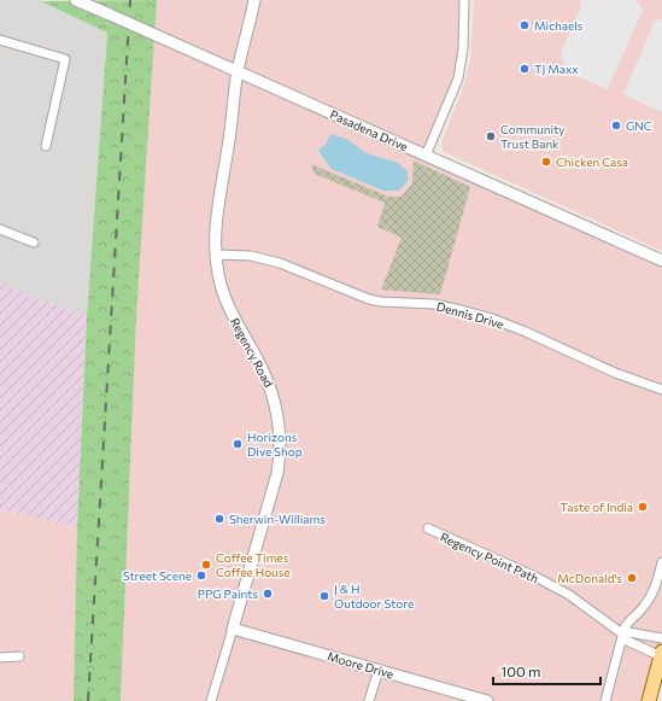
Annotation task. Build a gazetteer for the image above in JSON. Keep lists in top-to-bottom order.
{
  "streets": {
    "street": [
      "Pasadena Drive",
      "Dennis Drive",
      "Regency Road",
      "Regency Point Path",
      "Moore Drive"
    ]
  },
  "crossings": [
    ["Pasadena Drive", "Regency Road"],
    ["Dennis Drive", "Regency Road"],
    ["Regency Road", "Moore Drive"]
  ],
  "places": [
    "Michaels",
    "TJ Maxx",
    "GNC",
    "Community Trust Bank",
    "Chicken Casa",
    "Horizons Dive Shop",
    "Taste of India",
    "Sherwin-Williams",
    "Coffee Times Coffee House",
    "Street Scene",
    "McDonald's",
    "PPG Paints",
    "J & H Outdoor Store"
  ],
  "scale_bar": "100 m"
}
